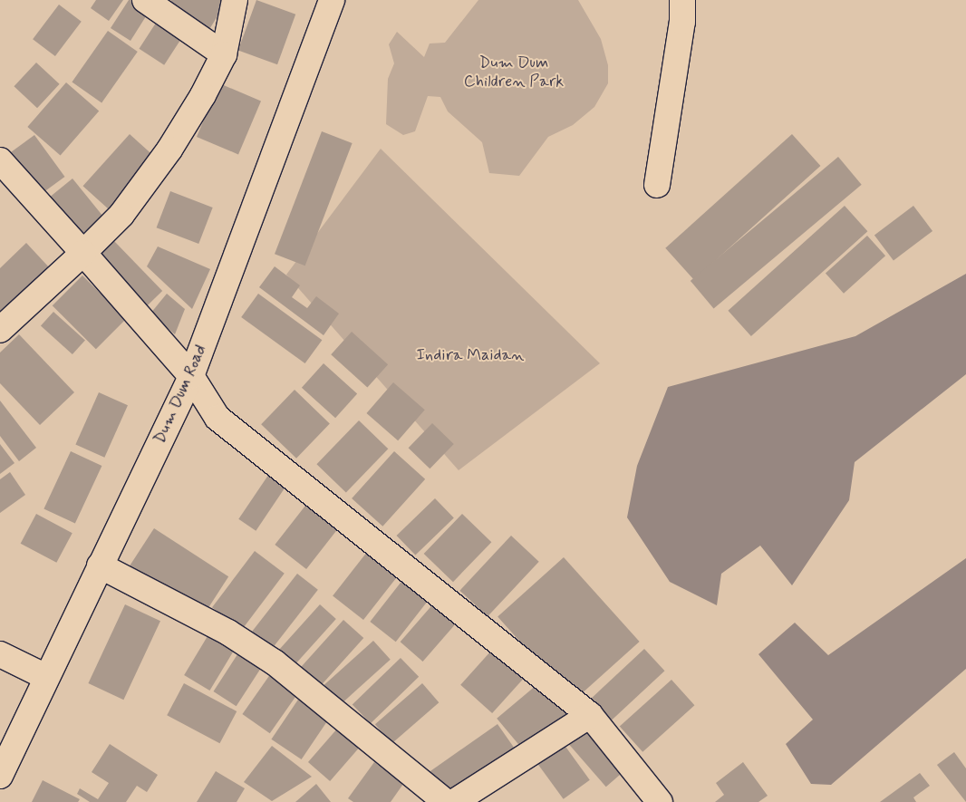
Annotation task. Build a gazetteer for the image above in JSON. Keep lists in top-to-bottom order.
{
  "streets": {
    "street": ["Dum Dum Road"]
  },
  "parks": ["Dum Dum Children Park", "Indira Maidan"]
}
